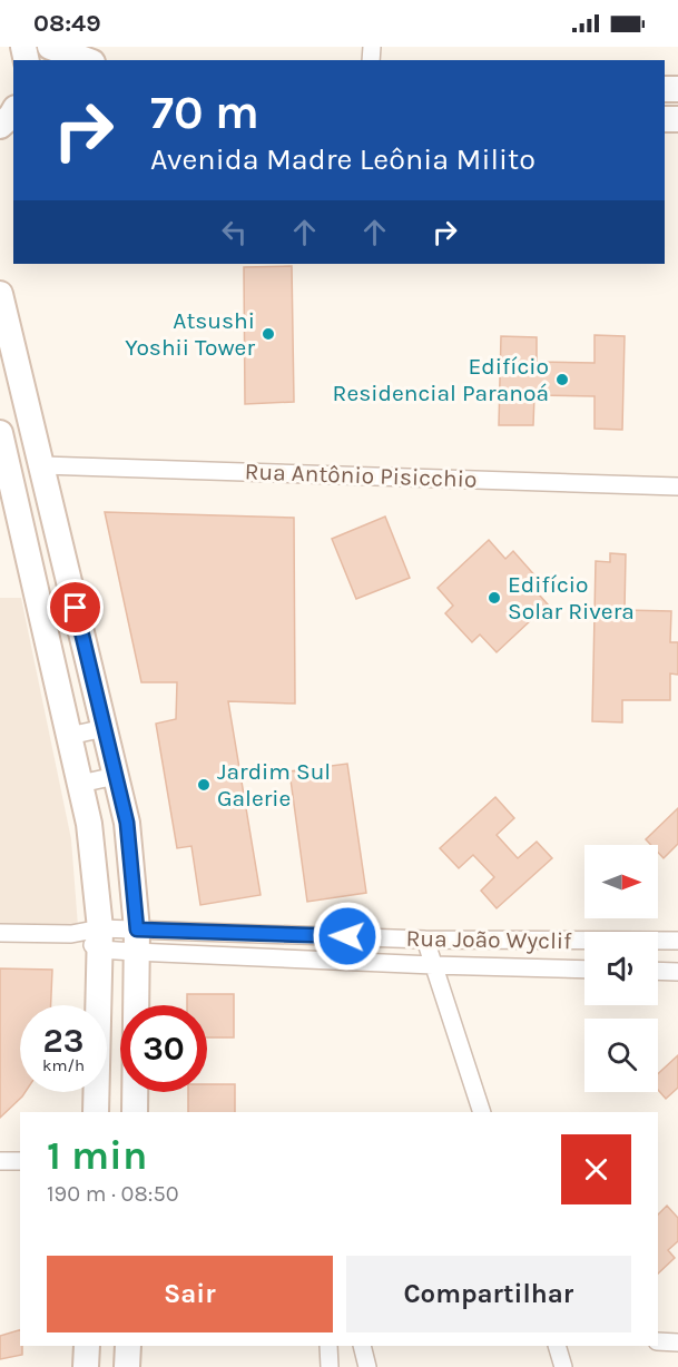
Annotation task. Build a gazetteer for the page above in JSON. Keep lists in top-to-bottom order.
{
  "streets": {
    "street": ["Rua Antônio Pisicchio", "Rua João Wyclif"]
  },
  "places": [
    "Atsushi Yoshii Tower",
    "Edifício Residencial Paranoá",
    "Edifício Solar Rivera",
    "Jardim Sul Galerie"
  ],
  "north": "right",
  "page": {
    "status": "08:49",
    "turn": ["70 m", "Avenida Madre Leônia Milito"],
    "speed": "23 km/h",
    "limit": "30",
    "heading": ["1 min", "190 m · 08:50"],
    "buttons": ["Sair", "Compartilhar"]
  }
}
